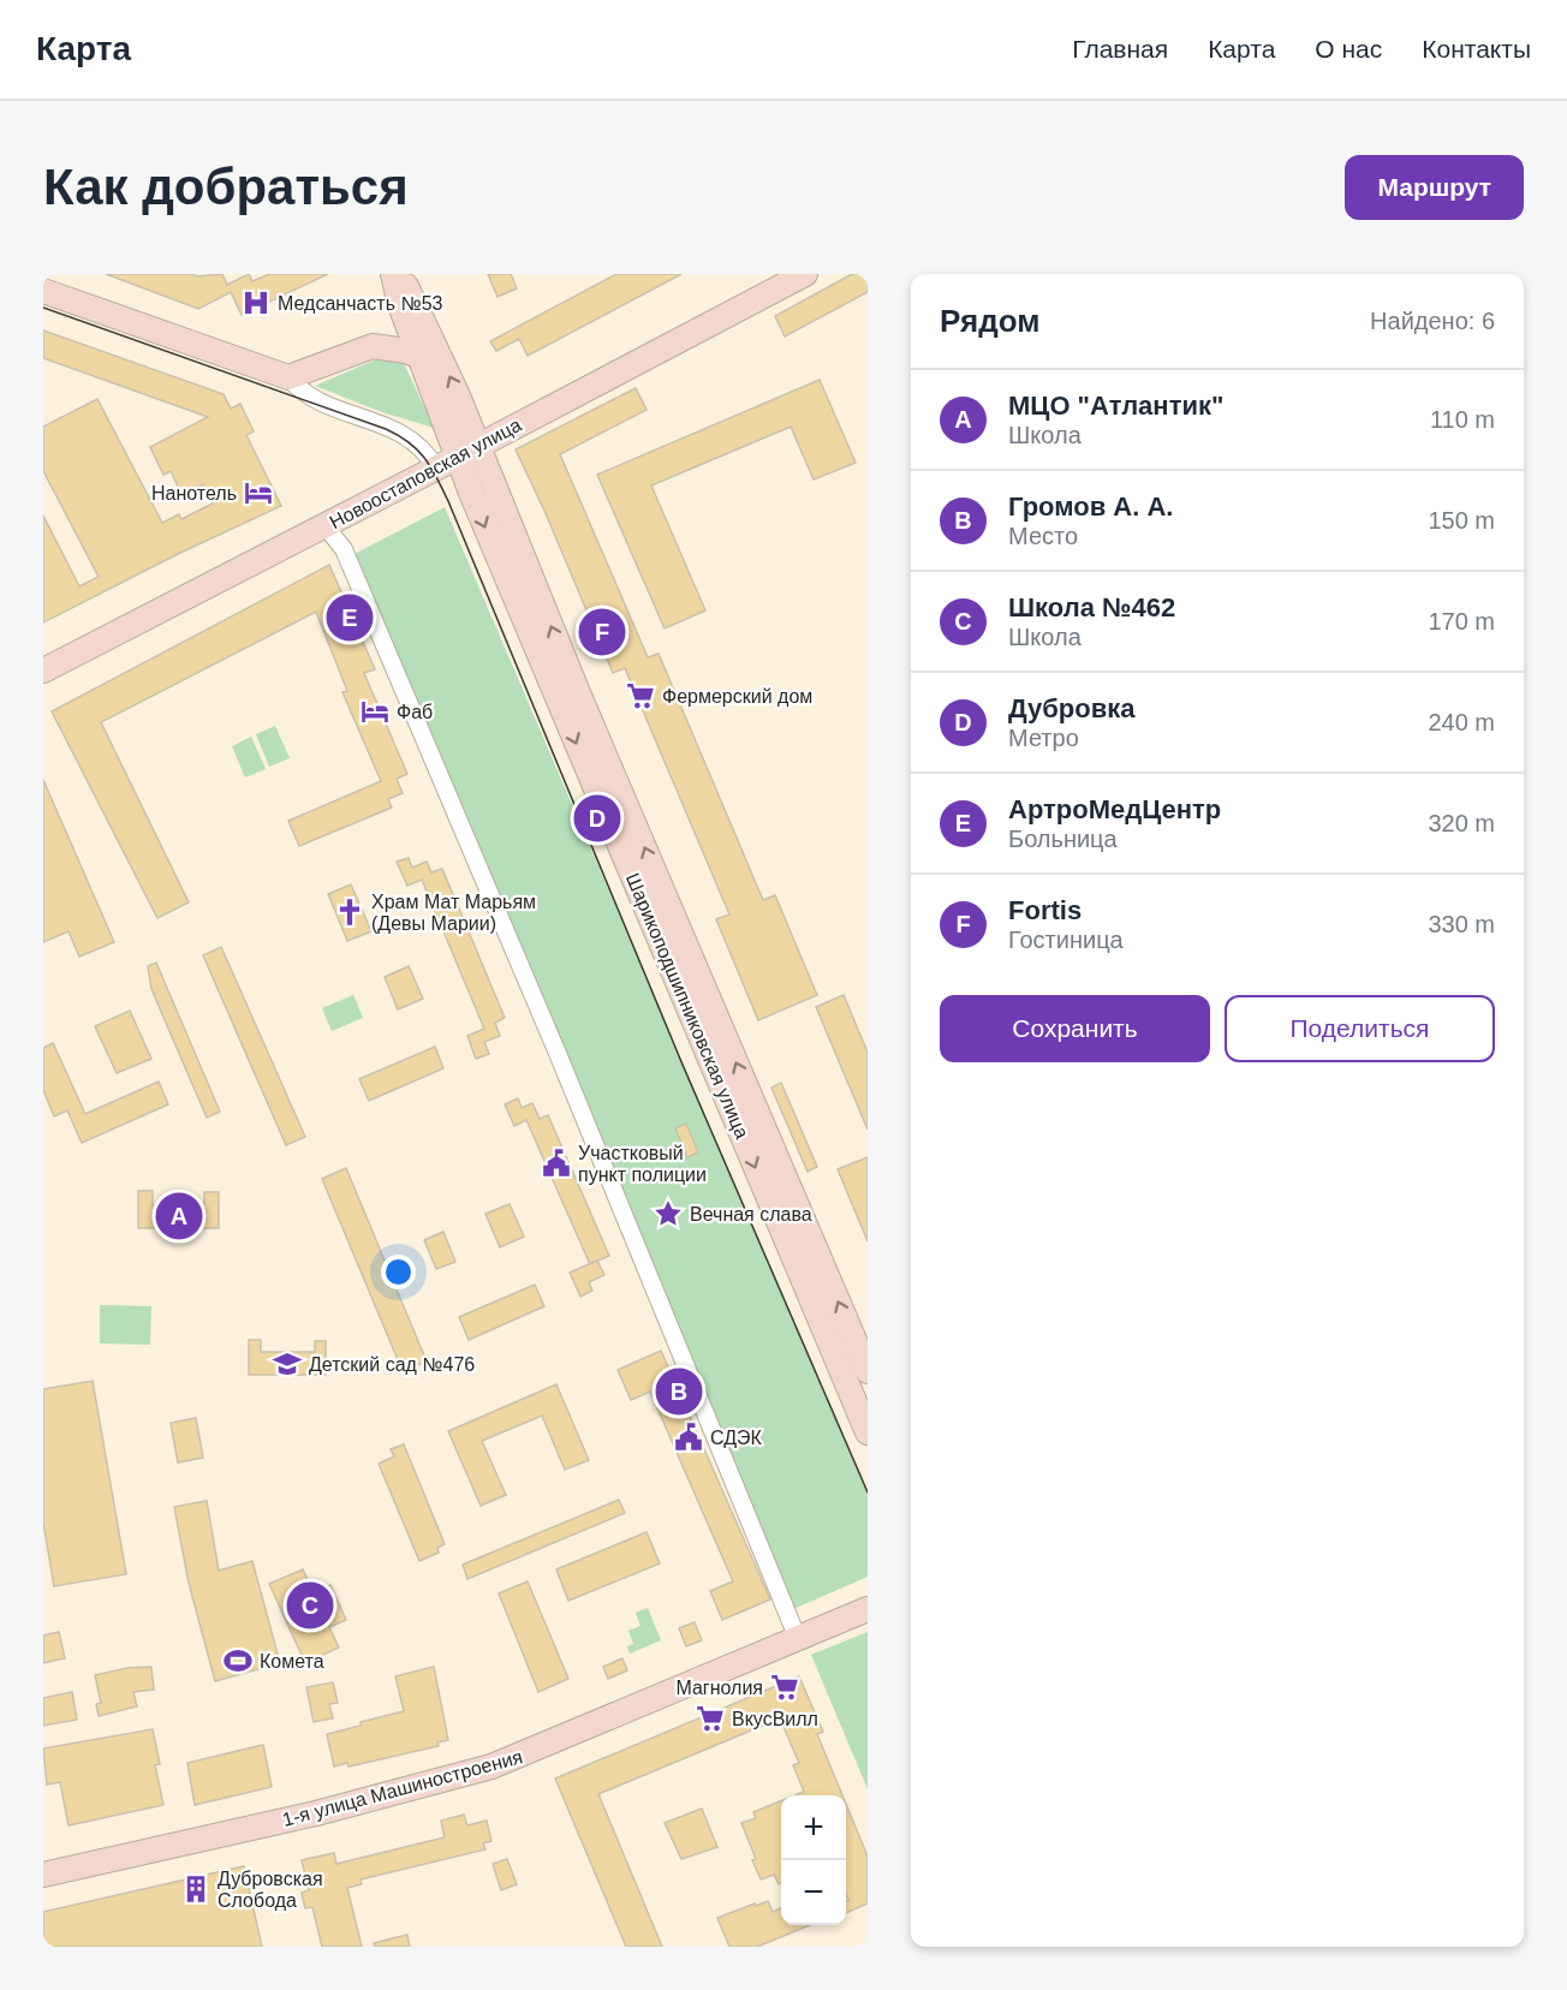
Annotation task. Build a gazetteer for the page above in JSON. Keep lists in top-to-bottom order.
{
  "streets": {
    "main road": ["Новоостаповская улица", "Шарикоподшипниковская улица", "1-я улица Машиностроения"]
  },
  "crossings": [
    ["Новоостаповская улица", "Шарикоподшипниковская улица"]
  ],
  "places": {
    "hospital": ["Медсанчасть №53"],
    "hotel": ["Нанотель", "Фаб"],
    "supermarket": ["Фермерский дом", "Магнолия", "ВкусВилл"],
    "church": ["Храм Мат Марьям (Девы Марии)"],
    "public building": ["Участковый пункт полиции", "СДЭК"],
    "place": ["Вечная слава"],
    "school or university": ["Детский сад №476"],
    "sports": ["Комета"],
    "building": ["Дубровская Слобода"]
  },
  "page": {
    "header": "Карта",
    "nav": [
      "Главная",
      "Карта",
      "О нас",
      "Контакты"
    ],
    "buttons": [
      "Маршрут",
      ["Сохранить", "Поделиться"]
    ],
    "title": "Как добраться",
    "heading": ["Рядом", "Найдено: 6"],
    "list": [
      {
        "mark": "A",
        "name": "МЦО \"Атлантик\"",
        "note": "Школа",
        "value": "110 m"
      },
      {
        "mark": "B",
        "name": "Громов А. А.",
        "note": "Место",
        "value": "150 m"
      },
      {
        "mark": "C",
        "name": "Школа №462",
        "note": "Школа",
        "value": "170 m"
      },
      {
        "mark": "D",
        "name": "Дубровка",
        "note": "Метро",
        "value": "240 m"
      },
      {
        "mark": "E",
        "name": "АртроМедЦентр",
        "note": "Больница",
        "value": "320 m"
      },
      {
        "mark": "F",
        "name": "Fortis",
        "note": "Гостиница",
        "value": "330 m"
      }
    ],
    "pins": [
      "E",
      "F",
      "D",
      "A",
      "B",
      "C"
    ],
    "map_buttons": ["+", "−"]
  }
}
